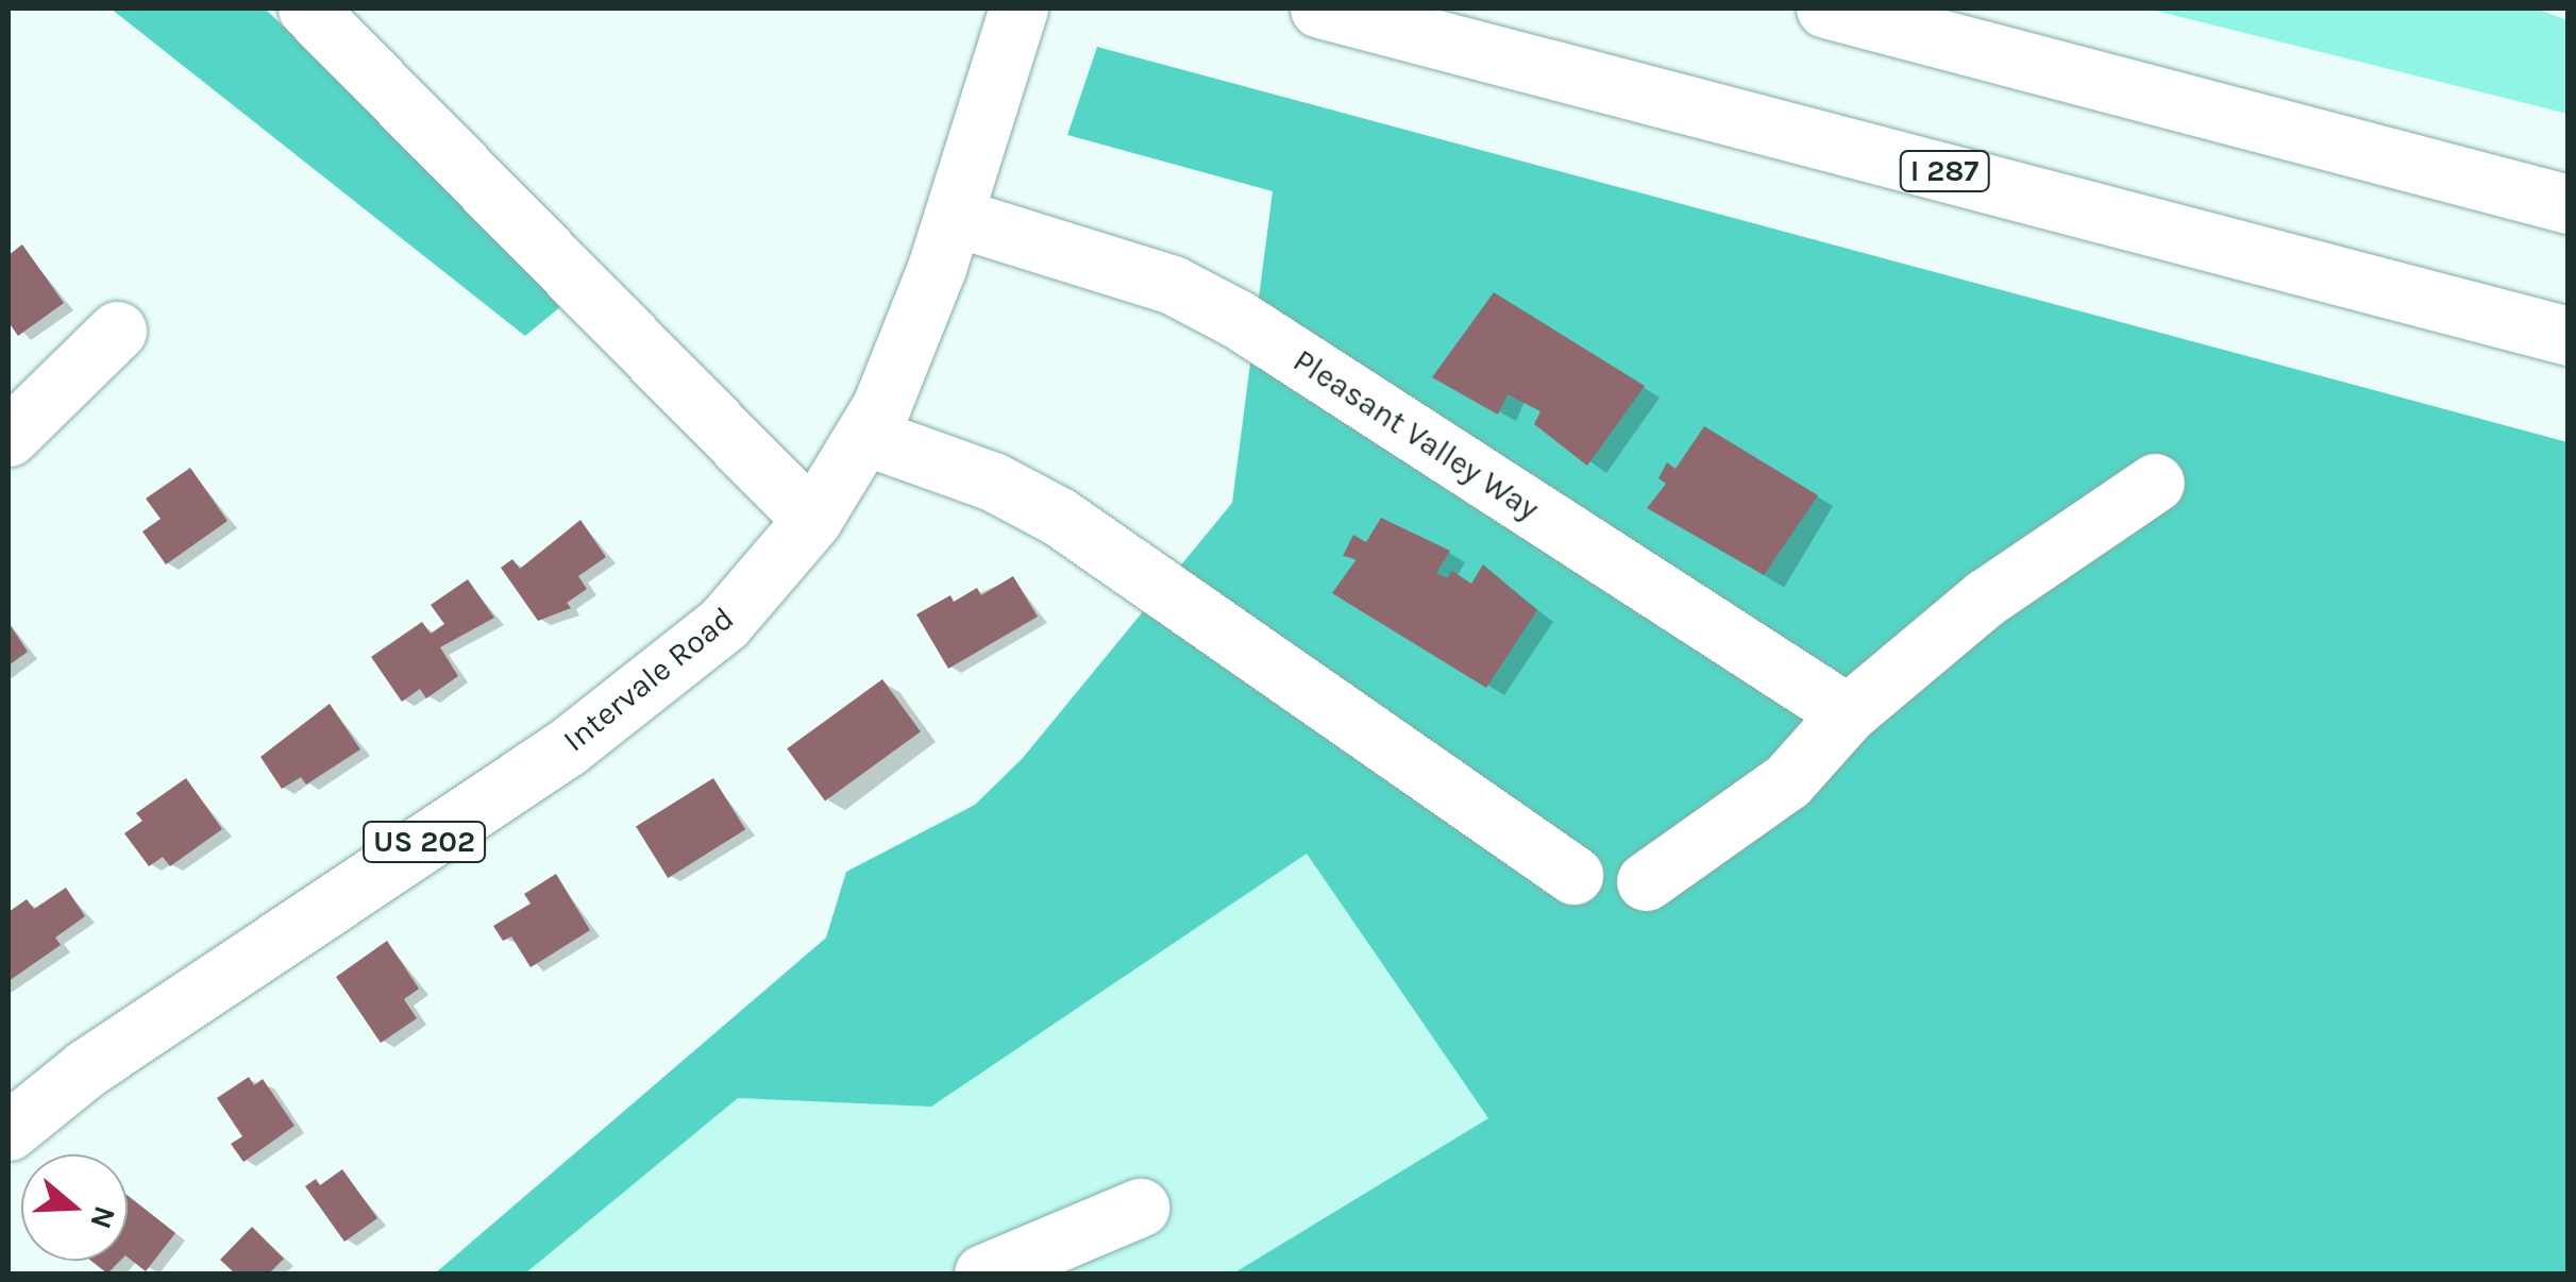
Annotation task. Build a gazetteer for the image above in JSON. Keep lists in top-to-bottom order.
{
  "streets": {
    "main road": [
      "I 287",
      "Pleasant Valley Way",
      "Intervale Road",
      "US 202"
    ]
  },
  "crossings": [
    ["Pleasant Valley Way", "Intervale Road"]
  ],
  "north": "right"
}
